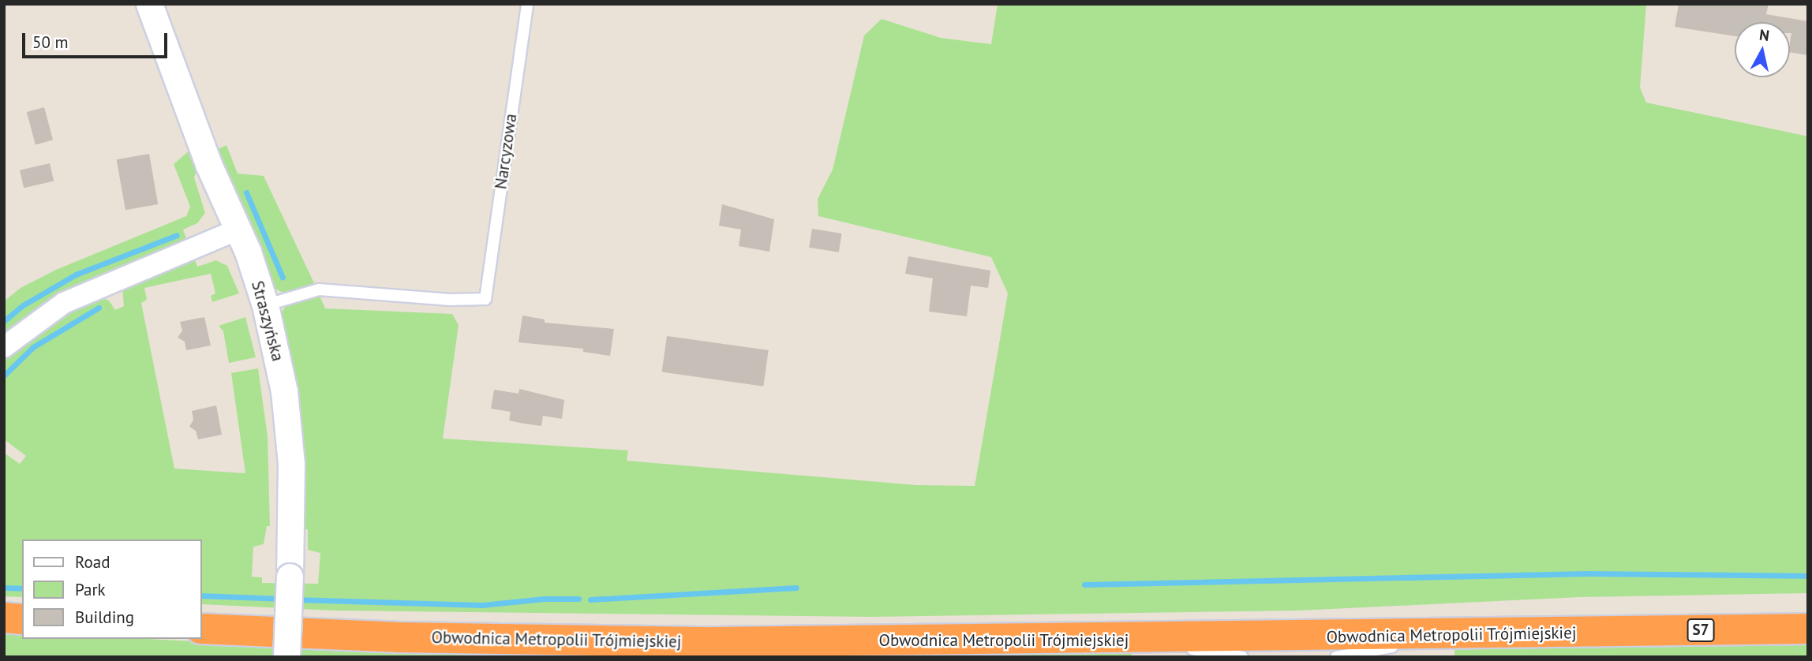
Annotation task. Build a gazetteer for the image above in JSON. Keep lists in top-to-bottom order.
{
  "streets": {
    "highway": ["S7", "Obwodnica Metropolii Trójmiejskiej"],
    "street": ["Straszyńska"],
    "lane": ["Narcyzowa"]
  },
  "crossings": [
    ["Narcyzowa", "Straszyńska"]
  ],
  "legend": ["Road", "Park", "Building"],
  "scale_bar": "50 m",
  "north": "top"
}
